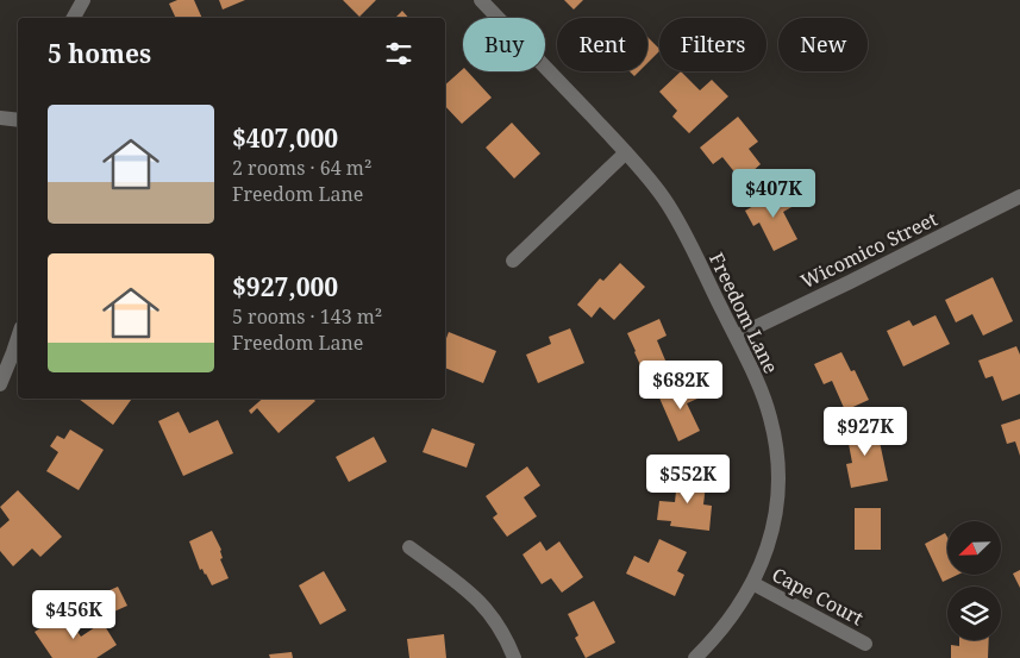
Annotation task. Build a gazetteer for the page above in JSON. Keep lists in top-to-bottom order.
{
  "streets": {
    "street": ["Wicomico Street", "Freedom Lane", "Cape Court"]
  },
  "crossings": [
    ["Wicomico Street", "Freedom Lane"],
    ["Freedom Lane", "Cape Court"]
  ],
  "north": "bottom left",
  "page": {
    "chip": [
      "Buy",
      "Rent",
      "Filters",
      "New"
    ],
    "heading": "5 homes",
    "list": [
      {
        "name": "$407,000",
        "note": "2 rooms · 64 m² · Freedom Lane"
      },
      {
        "name": "$927,000",
        "note": "5 rooms · 143 m² · Freedom Lane"
      }
    ],
    "price": [
      "$407K",
      "$682K",
      "$927K",
      "$552K",
      "$456K"
    ]
  }
}
